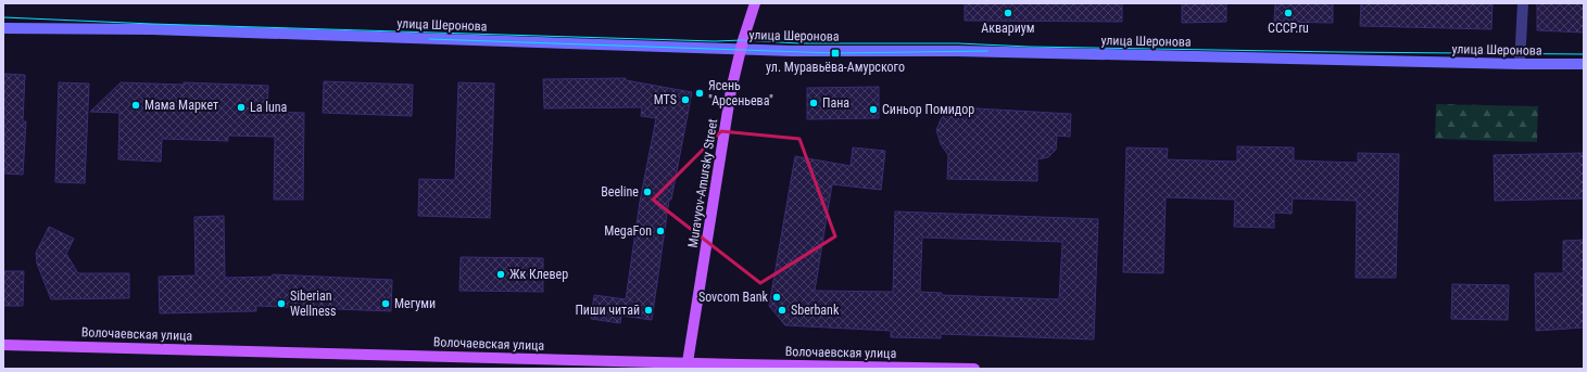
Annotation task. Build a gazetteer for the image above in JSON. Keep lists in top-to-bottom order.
{
  "streets": {
    "main road": ["улица Шеронова", "Muravyov-Amursky Street", "Волочаевская улица"]
  },
  "crossings": [
    ["улица Шеронова", "Muravyov-Amursky Street"],
    ["Muravyov-Amursky Street", "Волочаевская улица"]
  ],
  "places": {
    "other": [
      "Аквариум",
      "СССР.ru",
      "Ясень \"Арсеньева\"",
      "MTS",
      "Пана",
      "Мама Маркет",
      "La luna",
      "Синьор Помидор",
      "Beeline",
      "MegaFon",
      "Жк Клевер",
      "Sovcom Bank",
      "Siberian Wellness",
      "Мегуми",
      "Пиши читай",
      "Sberbank"
    ],
    "transit": ["ул. Муравьёва-Амурского"]
  }
}
